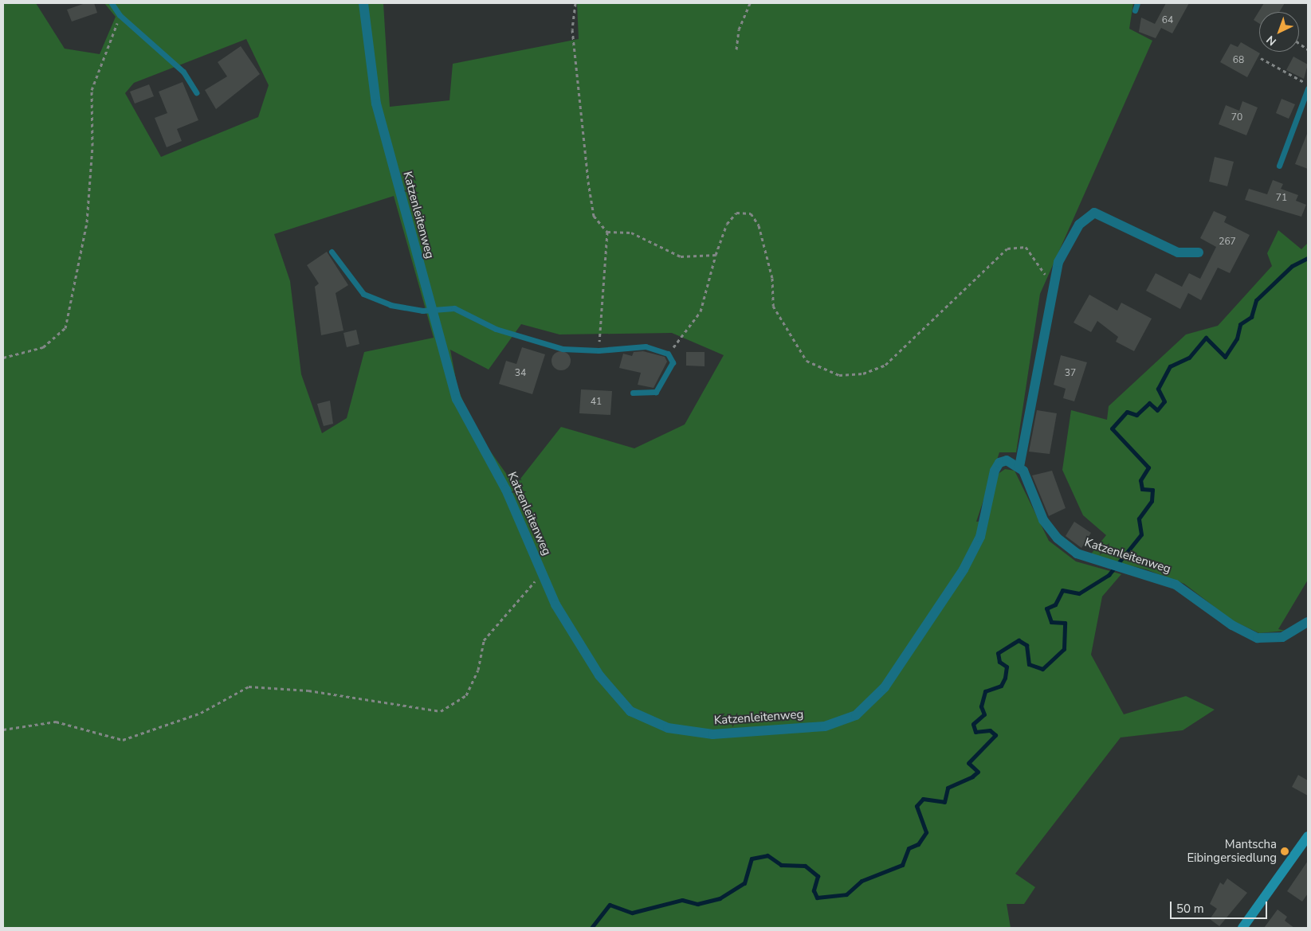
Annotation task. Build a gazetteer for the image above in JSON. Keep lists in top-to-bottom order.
{
  "streets": {
    "street": ["Katzenleitenweg"]
  },
  "places": ["Mantscha Eibingersiedlung"],
  "house_numbers": [
    "64",
    "68",
    "70",
    "71",
    "267",
    "34",
    "37",
    "41"
  ],
  "scale_bar": "50 m",
  "north": "bottom left"
}
